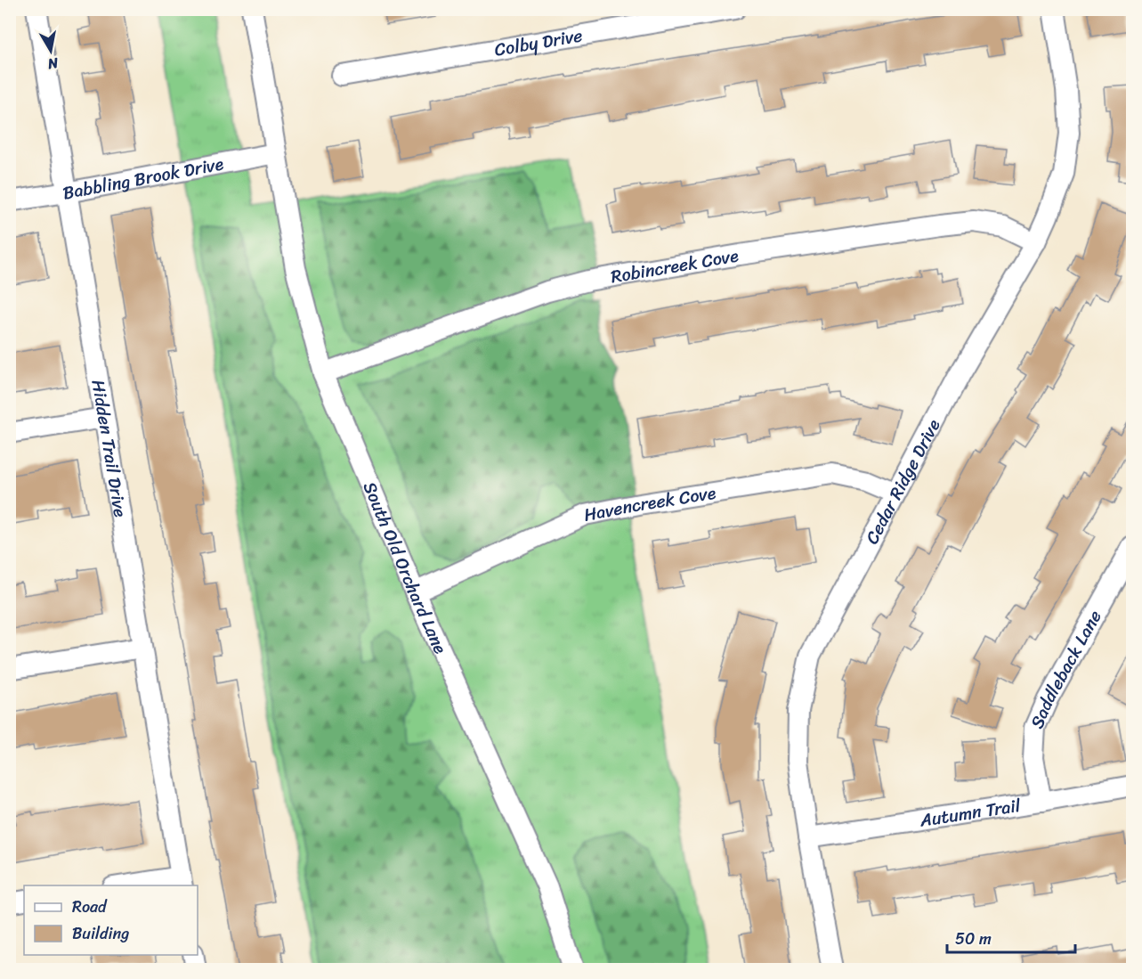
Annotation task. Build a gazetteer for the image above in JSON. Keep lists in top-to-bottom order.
{
  "streets": {
    "street": [
      "Colby Drive",
      "Babbling Brook Drive",
      "Robincreek Cove",
      "Hidden Trail Drive",
      "Cedar Ridge Drive",
      "Havencreek Cove",
      "South Old Orchard Lane",
      "Saddleback Lane",
      "Autumn Trail"
    ]
  },
  "crossings": [
    ["Babbling Brook Drive", "Hidden Trail Drive"],
    ["Babbling Brook Drive", "South Old Orchard Lane"],
    ["Robincreek Cove", "Cedar Ridge Drive"],
    ["Robincreek Cove", "South Old Orchard Lane"],
    ["Cedar Ridge Drive", "Havencreek Cove"],
    ["Cedar Ridge Drive", "Autumn Trail"],
    ["Havencreek Cove", "South Old Orchard Lane"],
    ["Saddleback Lane", "Autumn Trail"]
  ],
  "legend": ["Road", "Building"],
  "scale_bar": "50 m",
  "north": "bottom"
}
